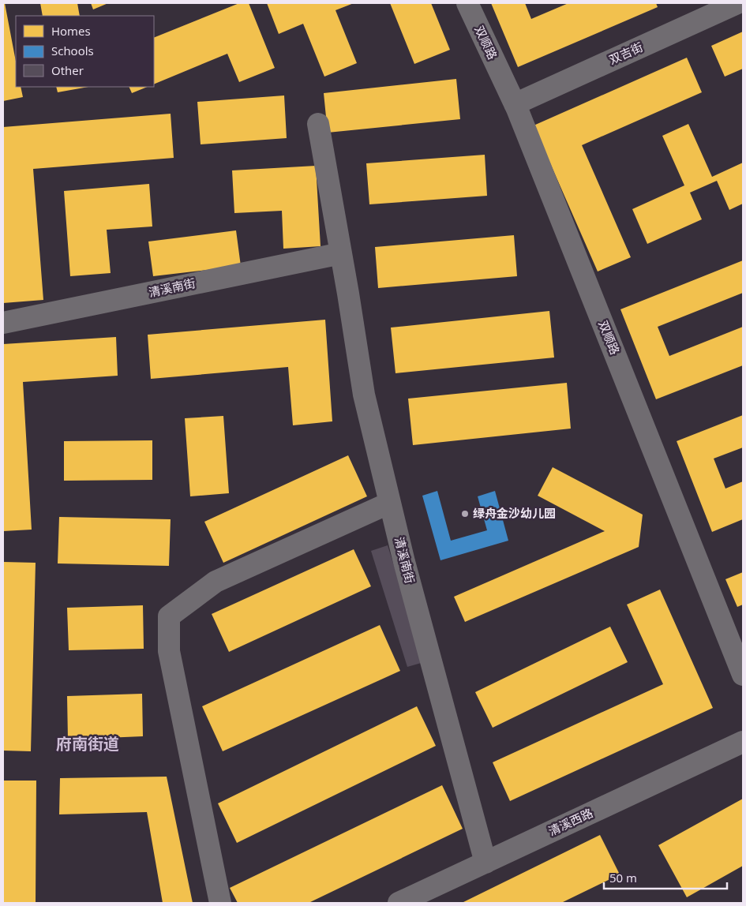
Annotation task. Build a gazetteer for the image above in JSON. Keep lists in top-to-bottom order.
{
  "streets": {
    "street": [
      "双顺路",
      "双吉街",
      "清溪南街",
      "清溪西路"
    ]
  },
  "crossings": [
    ["双顺路", "双吉街"],
    ["清溪南街", "清溪西路"]
  ],
  "districts": ["府南街道"],
  "places": ["绿舟金沙幼儿园"],
  "legend": ["Homes", "Schools", "Other"],
  "scale_bar": "50 m"
}
